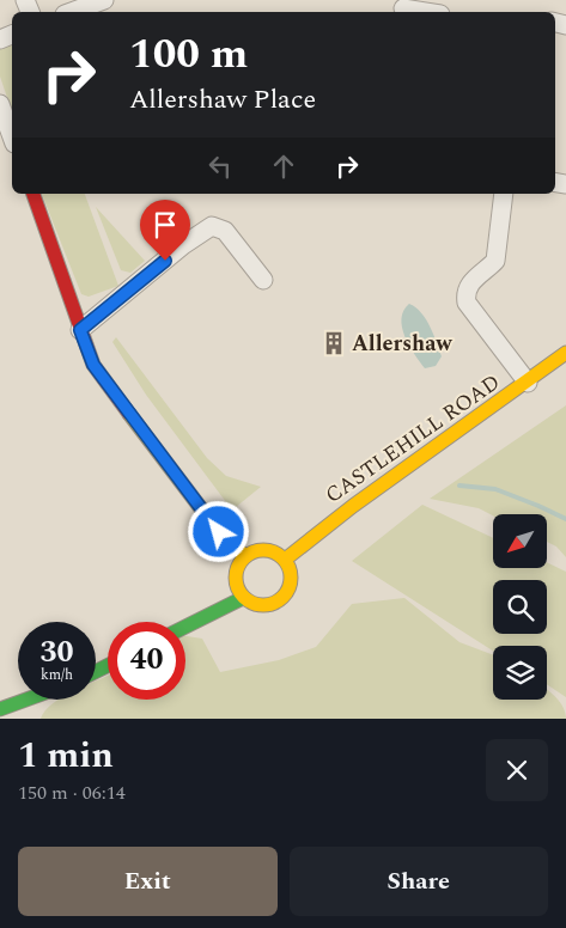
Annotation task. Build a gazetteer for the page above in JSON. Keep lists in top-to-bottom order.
{
  "streets": {
    "main road": ["CASTLEHILL ROAD"]
  },
  "places": {
    "building": ["Allershaw"]
  },
  "north": "bottom left",
  "page": {
    "turn": ["100 m", "Allershaw Place"],
    "speed": "30 km/h",
    "limit": "40",
    "heading": ["1 min", "150 m · 06:14"],
    "buttons": ["Exit", "Share"]
  }
}
